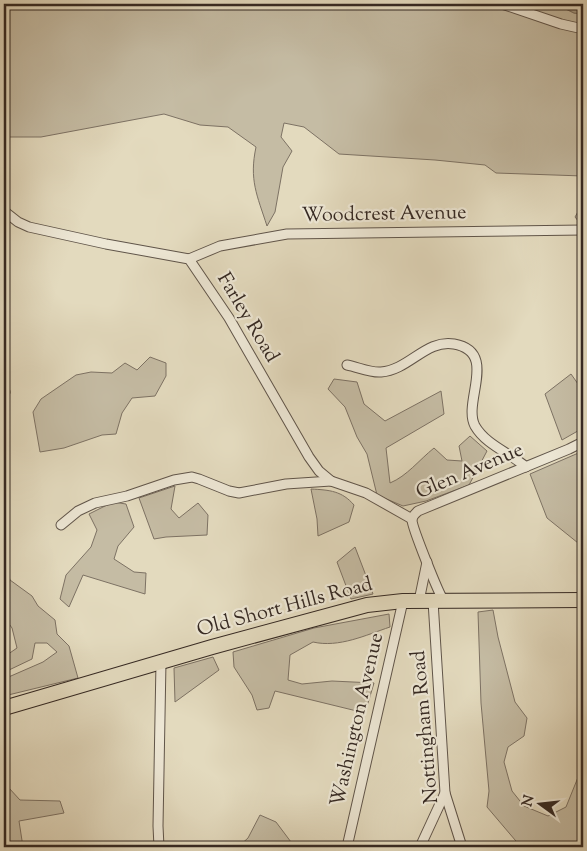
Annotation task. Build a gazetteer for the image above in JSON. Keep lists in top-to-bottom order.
{
  "streets": {
    "main road": ["Old Short Hills Road"],
    "street": [
      "Woodcrest Avenue",
      "Farley Road",
      "Glen Avenue",
      "Washington Avenue",
      "Nottingham Road"
    ]
  },
  "crossings": [
    ["Woodcrest Avenue", "Farley Road"],
    ["Farley Road", "Glen Avenue"],
    ["Glen Avenue", "Old Short Hills Road"],
    ["Glen Avenue", "Nottingham Road"],
    ["Old Short Hills Road", "Washington Avenue"],
    ["Old Short Hills Road", "Nottingham Road"]
  ],
  "north": "left"
}
